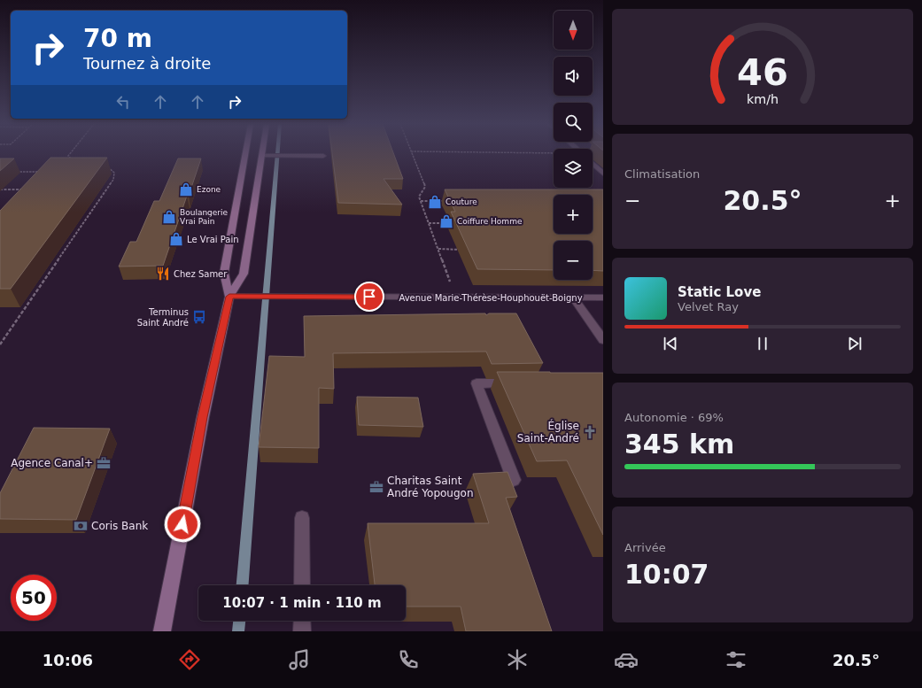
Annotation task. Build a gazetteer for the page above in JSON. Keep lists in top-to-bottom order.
{
  "streets": {
    "street": ["Avenue Marie-Thérèse-Houphouët-Boigny"]
  },
  "places": {
    "shop": [
      "Ezone",
      "Couture",
      "Boulangerie Vrai Pain",
      "Coiffure Homme",
      "Le Vrai Pain"
    ],
    "restaurant": ["Chez Samer"],
    "bus stop": ["Terminus Saint André"],
    "church": ["Église Saint-André"],
    "office": ["Agence Canal+", "Charitas Saint André Yopougon"],
    "bank": ["Coris Bank"]
  },
  "north": "bottom",
  "page": {
    "map_buttons": ["+", "−"],
    "turn": ["70 m", "Tournez à droite"],
    "tile": [
      "Climatisation",
      ["Autonomie · 69%", "345 km"],
      ["Arrivée", "10:07"]
    ],
    "heat": ["−", "20.5°", "+"],
    "song": ["Static Love", "Velvet Ray"],
    "limit": "50",
    "trip": "10:07 · 1 min · 110 m",
    "tabs": ["10:06", "20.5°"],
    "gauge": ["46", "km/h"]
  }
}
